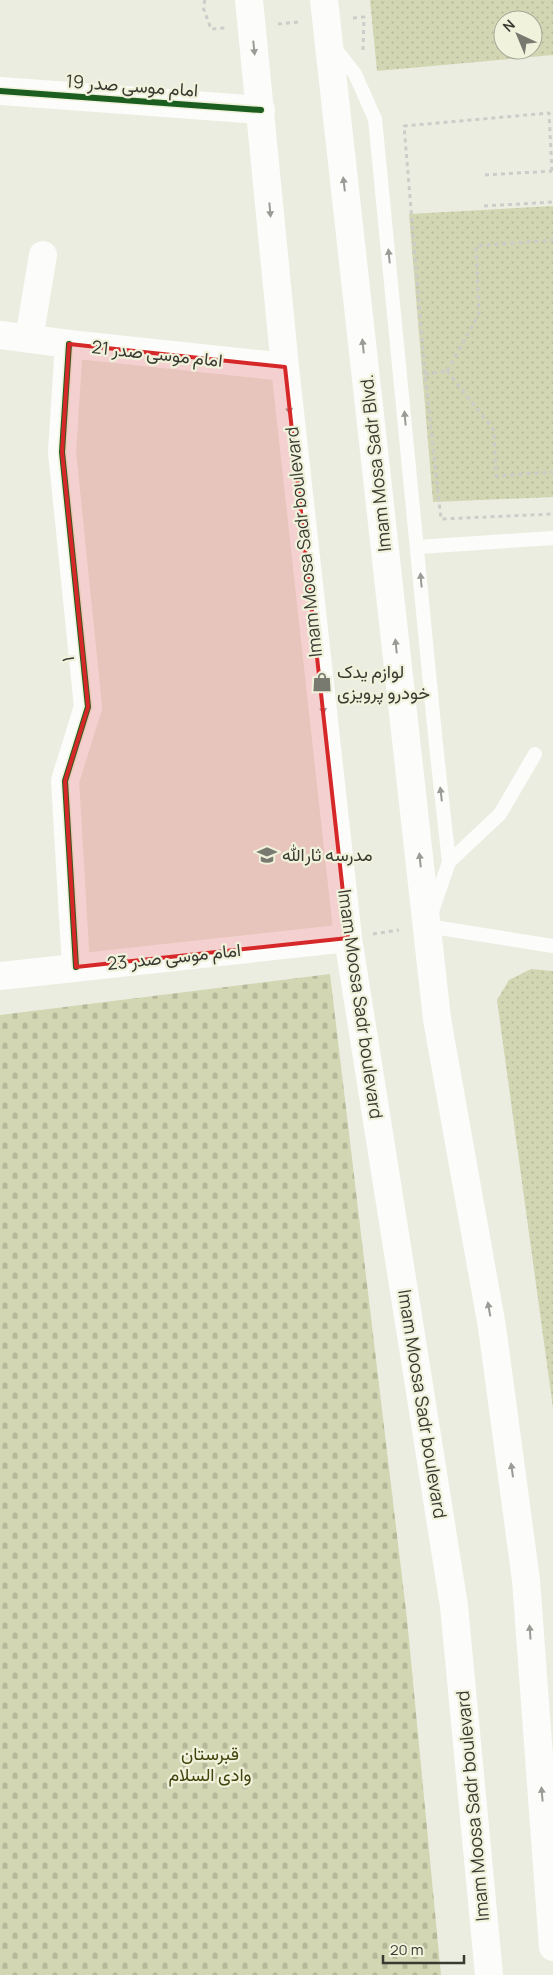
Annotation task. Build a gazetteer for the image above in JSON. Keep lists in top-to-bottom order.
{
  "streets": {
    "main road": [
      "امام موسی صدر 19",
      "امام موسی صدر 21",
      "Imam Mosa Sadr Blvd.",
      "Imam Moosa Sadr boulevard",
      "۱",
      "امام موسی صدر 23"
    ]
  },
  "crossings": [
    ["امام موسی صدر 19", "Imam Moosa Sadr boulevard"],
    ["امام موسی صدر 21", "Imam Moosa Sadr boulevard"],
    ["امام موسی صدر 21", "۱"],
    ["Imam Moosa Sadr boulevard", "امام موسی صدر 23"],
    ["۱", "امام موسی صدر 23"]
  ],
  "one_way": ["Imam Mosa Sadr Blvd.", "Imam Moosa Sadr boulevard"],
  "parks": ["قبرستان وادی السلام"],
  "places": {
    "shop": ["لوازم یدک خودرو پرویزی"],
    "school or university": ["مدرسه ثارالله"]
  },
  "scale_bar": "20 m",
  "north": "top left"
}
